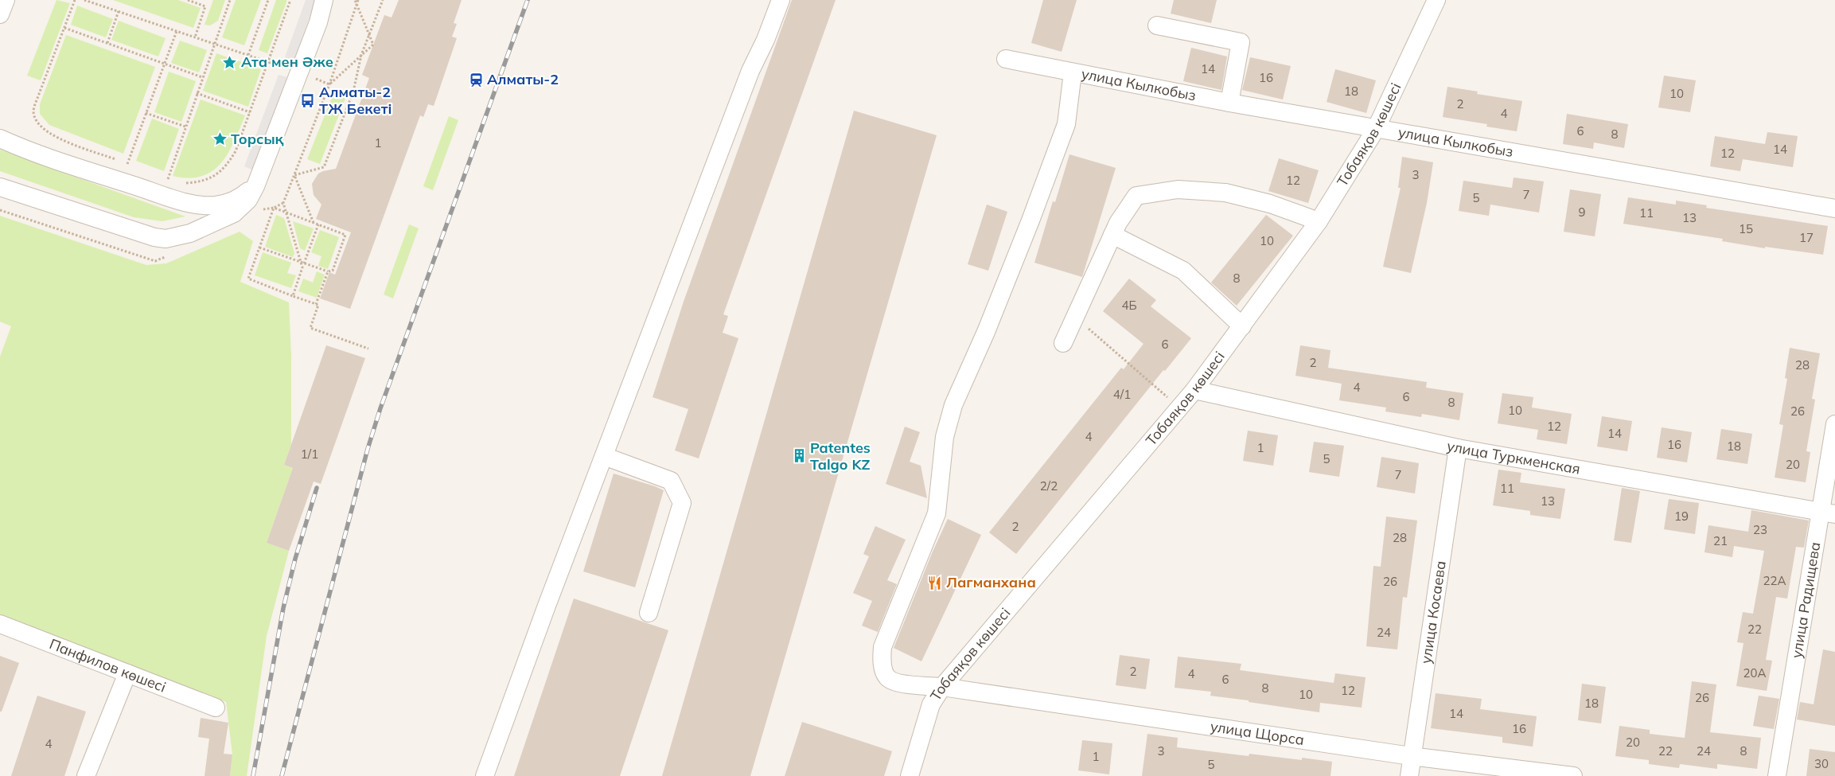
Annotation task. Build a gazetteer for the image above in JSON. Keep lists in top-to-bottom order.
{
  "streets": {
    "street": [
      "улица Кылкобыз",
      "Тобаяқов көшесі",
      "улица Туркменская",
      "улица Радищева",
      "улица Косаева",
      "Панфилов көшесі",
      "улица Щорса"
    ]
  },
  "crossings": [
    ["улица Кылкобыз", "Тобаяқов көшесі"],
    ["улица Кылкобыз", "улица Щорса"],
    ["Тобаяқов көшесі", "улица Туркменская"],
    ["Тобаяқов көшесі", "улица Щорса"],
    ["улица Туркменская", "улица Радищева"],
    ["улица Туркменская", "улица Косаева"],
    ["улица Косаева", "улица Щорса"]
  ],
  "places": {
    "place": ["Ата мен Әже", "Торсық"],
    "station": ["Алматы-2"],
    "bus stop": ["Алматы-2 ТЖ Бекеті"],
    "building": ["Patentes Talgo KZ"],
    "restaurant": ["Лагманхана"]
  },
  "house_numbers": [
    "14",
    "16",
    "18",
    "10",
    "2",
    "4",
    "6",
    "8",
    "1",
    "14",
    "12",
    "3",
    "12",
    "7",
    "5",
    "9",
    "11",
    "13",
    "15",
    "17",
    "10",
    "8",
    "4Б",
    "6",
    "2",
    "28",
    "4",
    "4/1",
    "6",
    "8",
    "10",
    "26",
    "12",
    "14",
    "4",
    "16",
    "18",
    "1",
    "1/1",
    "5",
    "20",
    "7",
    "2/2",
    "11",
    "13",
    "19",
    "2",
    "23",
    "28",
    "21",
    "22А",
    "26",
    "22",
    "24",
    "2",
    "20А",
    "4",
    "6",
    "8",
    "12",
    "10",
    "26",
    "18",
    "14",
    "16",
    "20",
    "4",
    "3",
    "22",
    "24",
    "8",
    "1",
    "30",
    "5"
  ]
}
